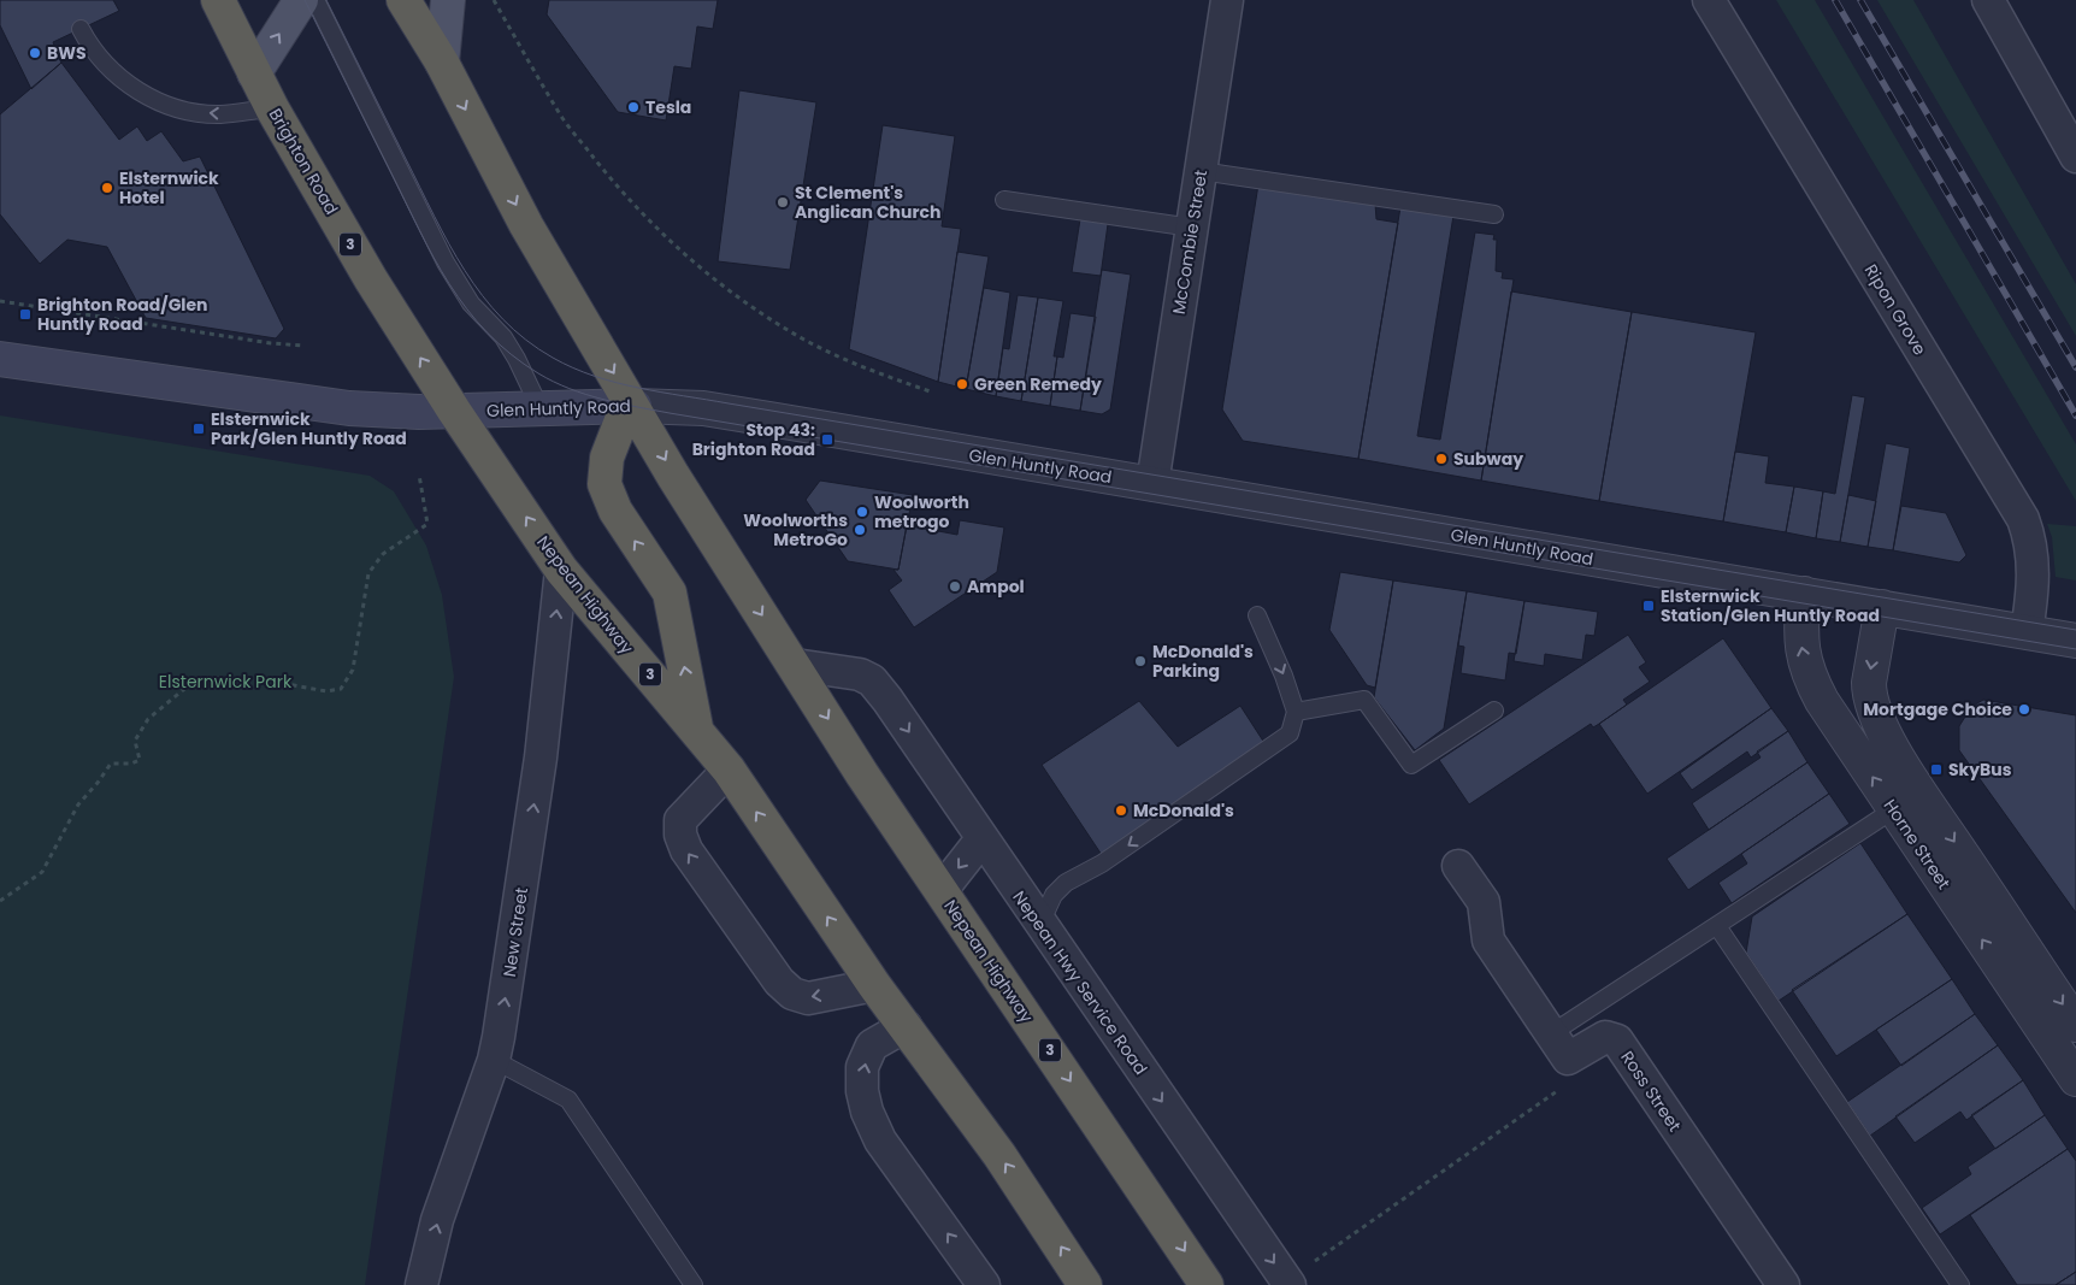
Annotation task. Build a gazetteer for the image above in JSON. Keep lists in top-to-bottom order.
{
  "streets": {
    "highway": ["Brighton Road", "3", "Nepean Highway"],
    "main road": ["Glen Huntly Road"],
    "street": [
      "McCombie Street",
      "Ripon Grove",
      "Horne Street",
      "New Street",
      "Nepean Hwy Service Road",
      "Ross Street"
    ]
  },
  "crossings": [
    ["Brighton Road", "Glen Huntly Road"],
    ["Brighton Road", "Nepean Highway"],
    ["McCombie Street", "Glen Huntly Road"],
    ["3", "Glen Huntly Road"],
    ["3", "Nepean Highway"],
    ["Ripon Grove", "Glen Huntly Road"],
    ["Glen Huntly Road", "Nepean Highway"],
    ["Glen Huntly Road", "Horne Street"],
    ["Nepean Highway", "New Street"],
    ["Nepean Highway", "Nepean Hwy Service Road"]
  ],
  "one_way": ["New Street", "Nepean Hwy Service Road"],
  "parks": ["Elsternwick Park"],
  "places": {
    "other": [
      "BWS",
      "Tesla",
      "Elsternwick Hotel",
      "St Clement's Anglican Church",
      "Green Remedy",
      "Subway",
      "Woolworth metrogo",
      "Woolworths MetroGo",
      "Ampol",
      "McDonald's Parking",
      "Mortgage Choice",
      "McDonald's"
    ],
    "transit": [
      "Brighton Road/Glen Huntly Road",
      "Elsternwick Park/Glen Huntly Road",
      "Stop 43: Brighton Road",
      "Elsternwick Station/Glen Huntly Road",
      "SkyBus"
    ]
  }
}
